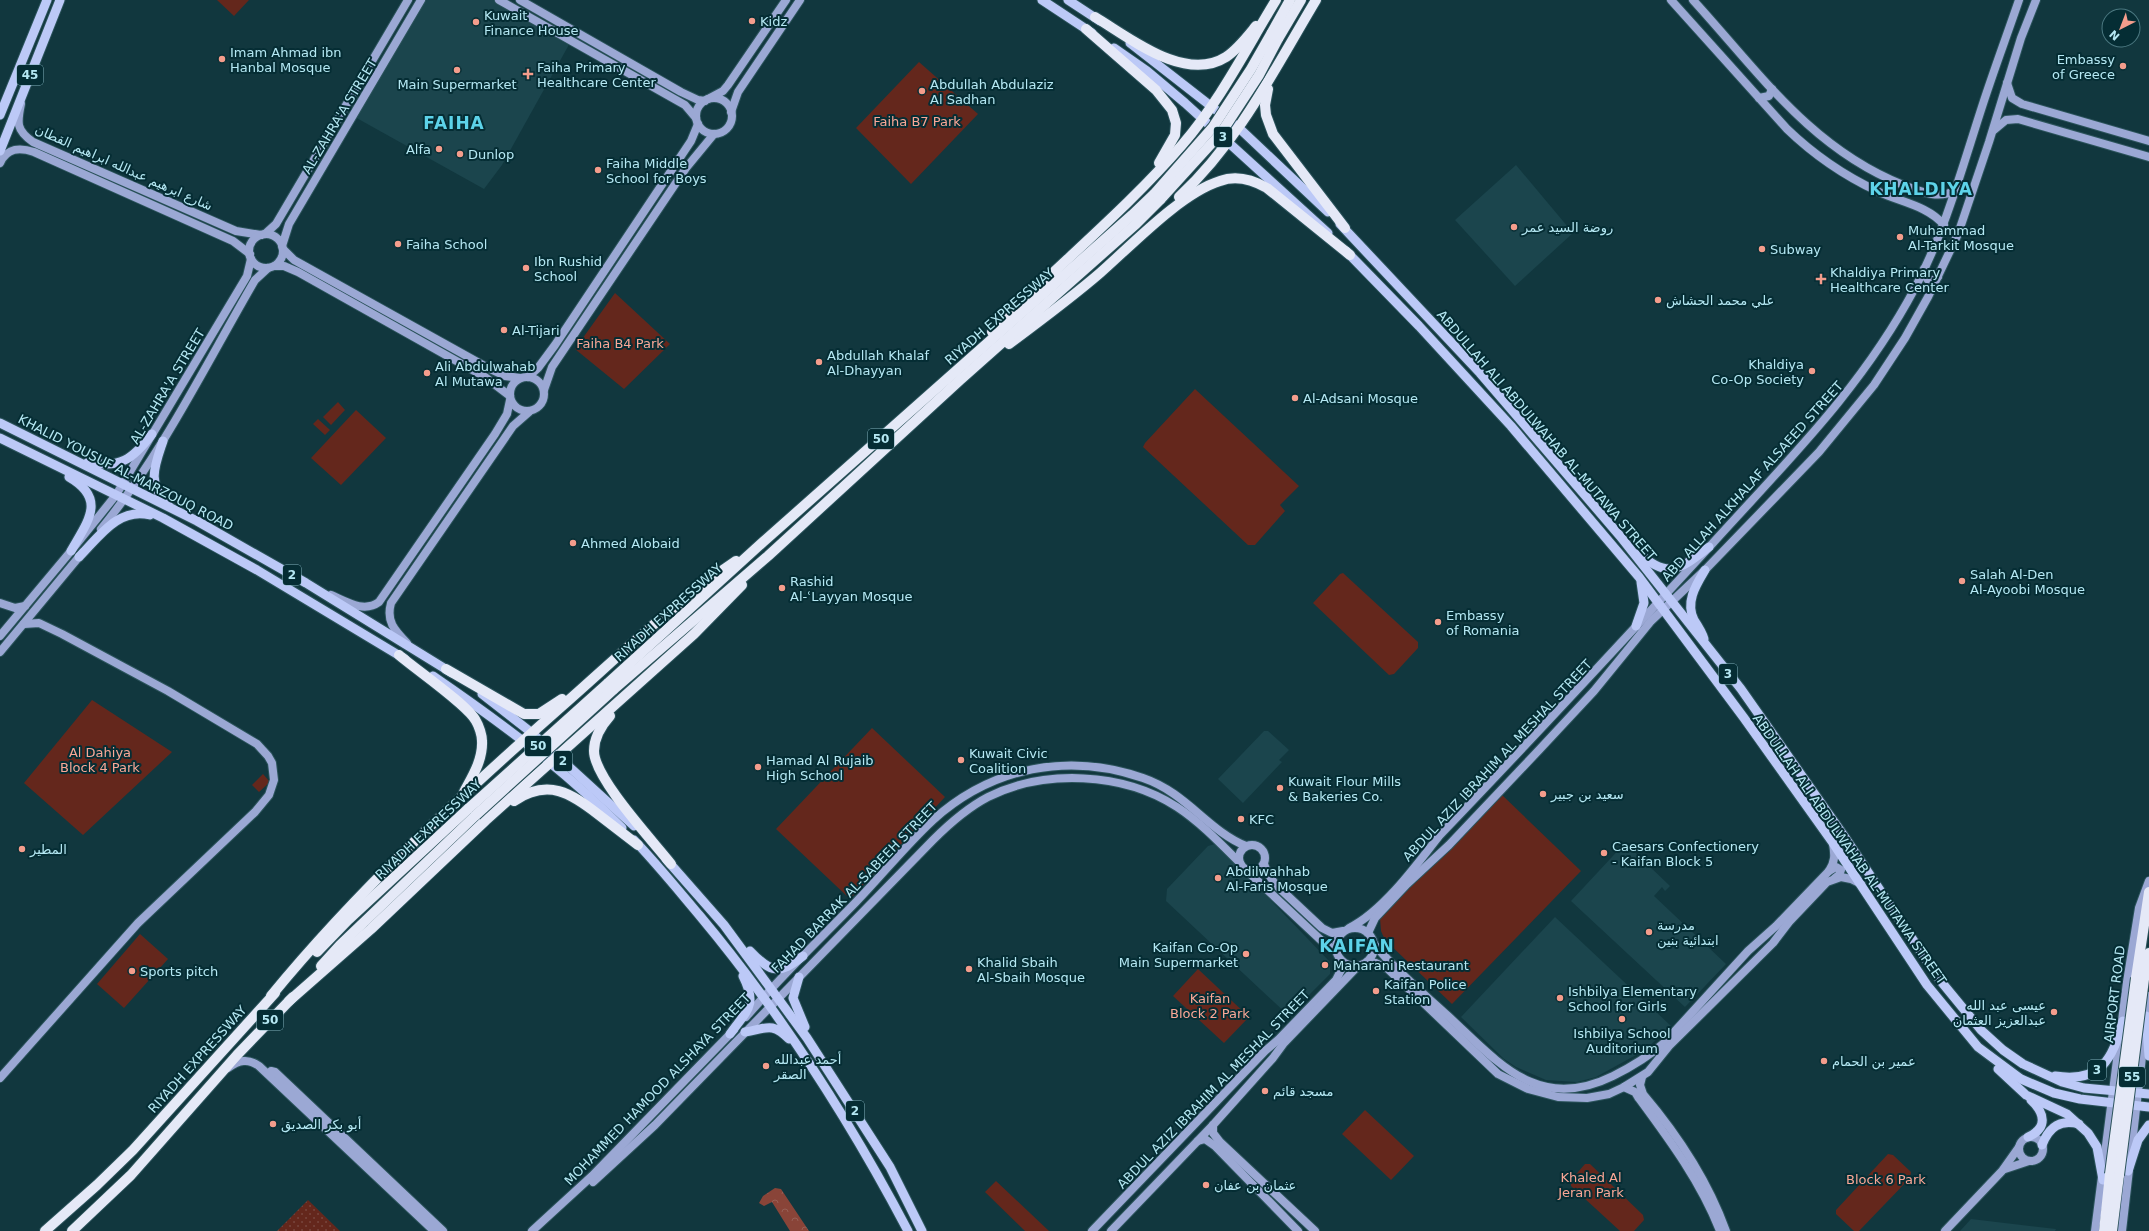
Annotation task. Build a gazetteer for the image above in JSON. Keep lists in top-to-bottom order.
{
  "streets": {
    "highway": [
      "RIYADH EXPRESSWAY",
      "50",
      "AIRPORT ROAD",
      "55"
    ],
    "main road": [
      "45",
      "AL-ZAHRA'A STREET",
      "3",
      "شارع ابرهيم عبدالله ابراهيم القطان",
      "ABDULLAH ALI ABDULWAHAB AL-MUTAWA STREET",
      "KHALID YOUSUF AL-MARZOUQ ROAD",
      "ABD ALLAH ALKHALAF ALSAEED STREET",
      "2",
      "ABDUL AZIZ IBRAHIM AL MESHAL STREET",
      "FAHAD BARRAK AL-SABEEH STREET",
      "MOHAMMED HAMOOD ALSHAYA STREET"
    ]
  },
  "crossings": [
    ["45", "شارع ابرهيم عبدالله ابراهيم القطان"],
    ["AL-ZAHRA'A STREET", "شارع ابرهيم عبدالله ابراهيم القطان"],
    ["AL-ZAHRA'A STREET", "KHALID YOUSUF AL-MARZOUQ ROAD"],
    ["3", "ABDULLAH ALI ABDULWAHAB AL-MUTAWA STREET"],
    ["3", "AIRPORT ROAD"],
    ["ABDULLAH ALI ABDULWAHAB AL-MUTAWA STREET", "ABD ALLAH ALKHALAF ALSAEED STREET"],
    ["ABDULLAH ALI ABDULWAHAB AL-MUTAWA STREET", "ABDUL AZIZ IBRAHIM AL MESHAL STREET"],
    ["ABDULLAH ALI ABDULWAHAB AL-MUTAWA STREET", "AIRPORT ROAD"],
    ["KHALID YOUSUF AL-MARZOUQ ROAD", "FAHAD BARRAK AL-SABEEH STREET"],
    ["KHALID YOUSUF AL-MARZOUQ ROAD", "MOHAMMED HAMOOD ALSHAYA STREET"],
    ["ABD ALLAH ALKHALAF ALSAEED STREET", "ABDUL AZIZ IBRAHIM AL MESHAL STREET"],
    ["FAHAD BARRAK AL-SABEEH STREET", "MOHAMMED HAMOOD ALSHAYA STREET"]
  ],
  "districts": ["FAIHA", "KHALDIYA", "KAIFAN"],
  "parks": [
    "Faiha B7 Park",
    "Faiha B4 Park",
    "Al Dahiya Block 4 Park",
    "Kaifan Block 2 Park",
    "Khaled Al Jeran Park",
    "Block 6 Park"
  ],
  "places": {
    "other": [
      "Kidz",
      "Kuwait Finance House",
      "Imam Ahmad ibn Hanbal Mosque",
      "Embassy of Greece",
      "Main Supermarket",
      "Abdullah Abdulaziz Al Sadhan",
      "Alfa",
      "Dunlop",
      "Faiha Middle School for Boys",
      "روضة السيد عمر",
      "Muhammad Al-Tarkit Mosque",
      "Faiha School",
      "Subway",
      "Ibn Rushid School",
      "علي محمد الحشاش",
      "Al-Tijari",
      "Abdullah Khalaf Al-Dhayyan",
      "Khaldiya Co-Op Society",
      "Ali Abdulwahab Al Mutawa",
      "Al-Adsani Mosque",
      "Ahmed Alobaid",
      "Salah Al-Den Al-Ayoobi Mosque",
      "Rashid Al-ʿLayyan Mosque",
      "Embassy of Romania",
      "Kuwait Civic Coalition",
      "Hamad Al Rujaib High School",
      "Kuwait Flour Mills & Bakeries Co.",
      "سعيد بن جبير",
      "KFC",
      "المطير",
      "Caesars Confectionery - Kaifan Block 5",
      "Abdilwahhab Al-Faris Mosque",
      "مدرسة ابتدائية بنين",
      "Kaifan Co-Op Main Supermarket",
      "Maharani Restaurant",
      "Khalid Sbaih Al-Sbaih Mosque",
      "Sports pitch",
      "Kaifan Police Station",
      "Ishbilya Elementary School for Girls",
      "عيسى عبد الله عبدالعزيز العثمان",
      "Ishbilya School Auditorium",
      "عمير بن الحمام",
      "أحمد عبدالله الصقر",
      "مسجد قائم",
      "أبو بكر الصديق",
      "عثمان بن عفان"
    ],
    "health": ["Faiha Primary Healthcare Center", "Khaldiya Primary Healthcare Center"]
  },
  "north": "bottom left"
}
